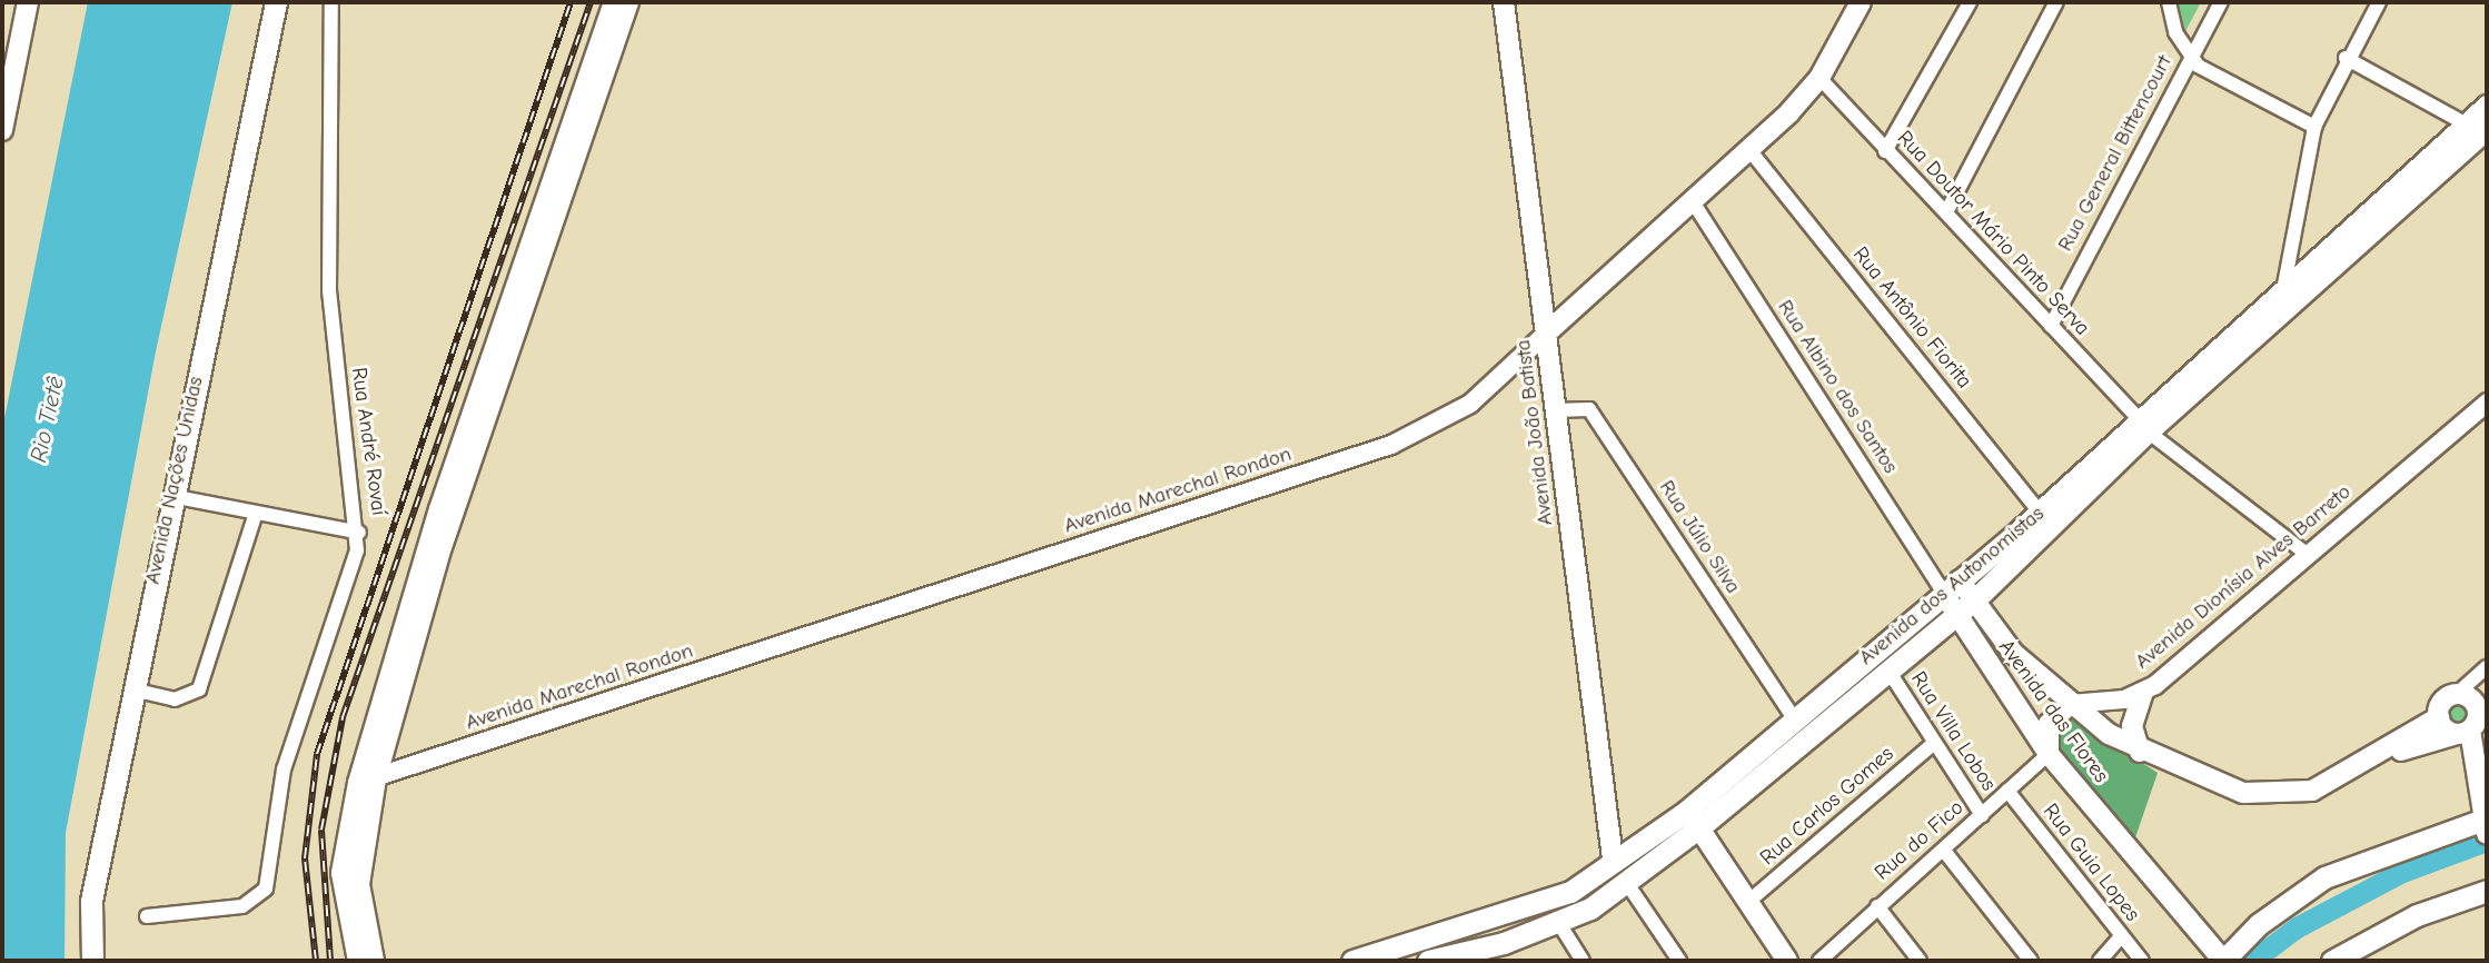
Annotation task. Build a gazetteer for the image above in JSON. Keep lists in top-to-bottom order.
{
  "streets": {
    "main road": [
      "Avenida João Batista",
      "Avenida Nações Unidas",
      "Avenida Marechal Rondon",
      "Avenida dos Autonomistas",
      "Avenida das Flores"
    ],
    "street": [
      "Rua General Bittencourt",
      "Rua Doutor Mário Pinto Serva",
      "Rua Antônio Fiorita",
      "Rua Albino dos Santos",
      "Rua André Rovaí",
      "Rua Júlio Silva",
      "Avenida Dionísia Alves Barreto",
      "Rua Villa Lobos",
      "Rua Carlos Gomes",
      "Rua do Fico",
      "Rua Guia Lopes"
    ]
  },
  "crossings": [
    ["Rua General Bittencourt", "Rua Doutor Mário Pinto Serva"],
    ["Rua Doutor Mário Pinto Serva", "Avenida Marechal Rondon"],
    ["Rua Doutor Mário Pinto Serva", "Avenida Dionísia Alves Barreto"],
    ["Rua Doutor Mário Pinto Serva", "Avenida dos Autonomistas"],
    ["Rua Antônio Fiorita", "Avenida Marechal Rondon"],
    ["Rua Antônio Fiorita", "Avenida dos Autonomistas"],
    ["Rua Albino dos Santos", "Avenida Marechal Rondon"],
    ["Rua Albino dos Santos", "Avenida dos Autonomistas"],
    ["Avenida João Batista", "Avenida Marechal Rondon"],
    ["Avenida João Batista", "Rua Júlio Silva"],
    ["Avenida João Batista", "Avenida dos Autonomistas"],
    ["Rua Júlio Silva", "Avenida dos Autonomistas"],
    ["Avenida dos Autonomistas", "Avenida das Flores"],
    ["Avenida dos Autonomistas", "Rua Villa Lobos"],
    ["Avenida das Flores", "Rua do Fico"],
    ["Rua Villa Lobos", "Rua Carlos Gomes"],
    ["Rua Villa Lobos", "Rua do Fico"],
    ["Rua do Fico", "Rua Guia Lopes"]
  ],
  "water": ["Rio Tietê"]
}
